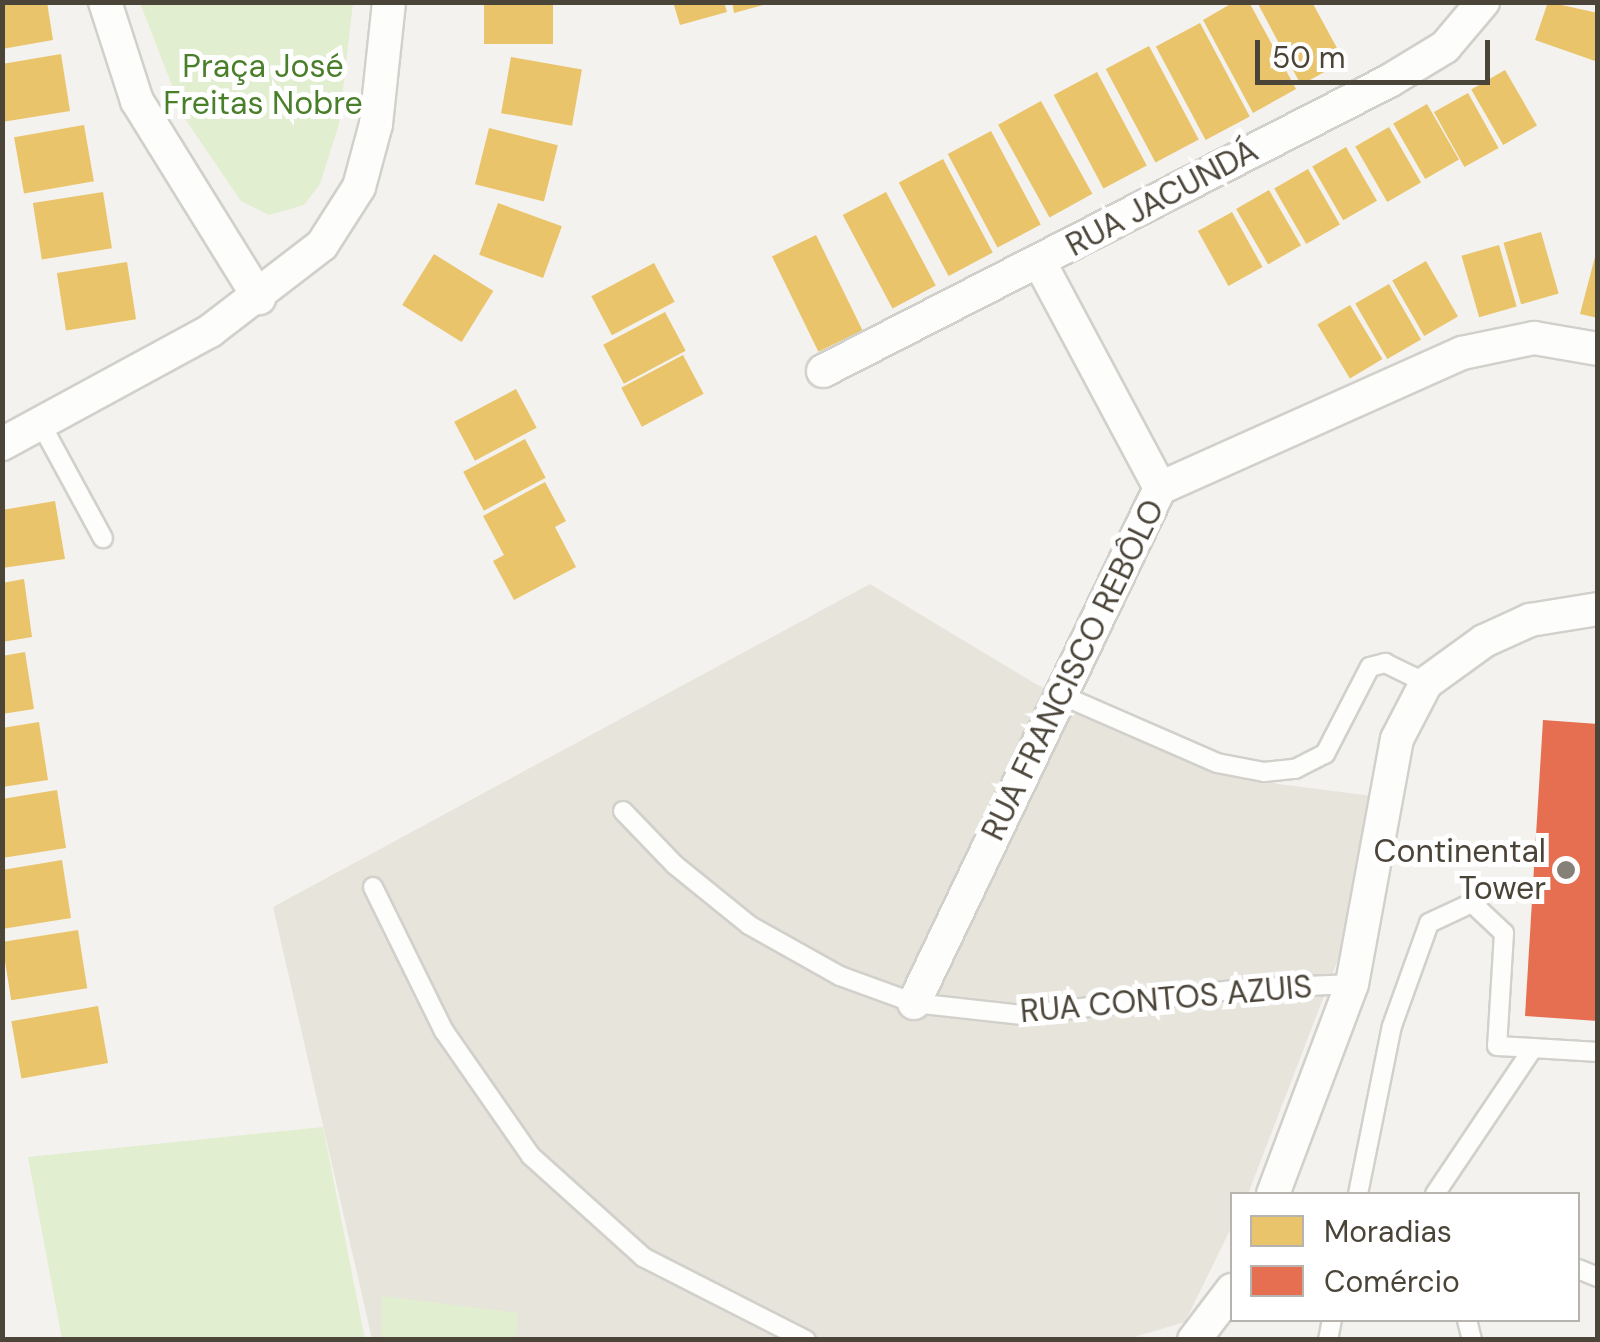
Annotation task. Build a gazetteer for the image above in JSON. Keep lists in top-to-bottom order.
{
  "streets": {
    "street": ["RUA JACUNDÁ", "RUA FRANCISCO REBÔLO"],
    "lane": ["RUA CONTOS AZUIS"]
  },
  "crossings": [
    ["RUA FRANCISCO REBÔLO", "RUA CONTOS AZUIS"]
  ],
  "parks": ["Praça José Freitas Nobre"],
  "places": ["Continental Tower"],
  "legend": ["Moradias", "Comércio"],
  "scale_bar": "50 m"
}
